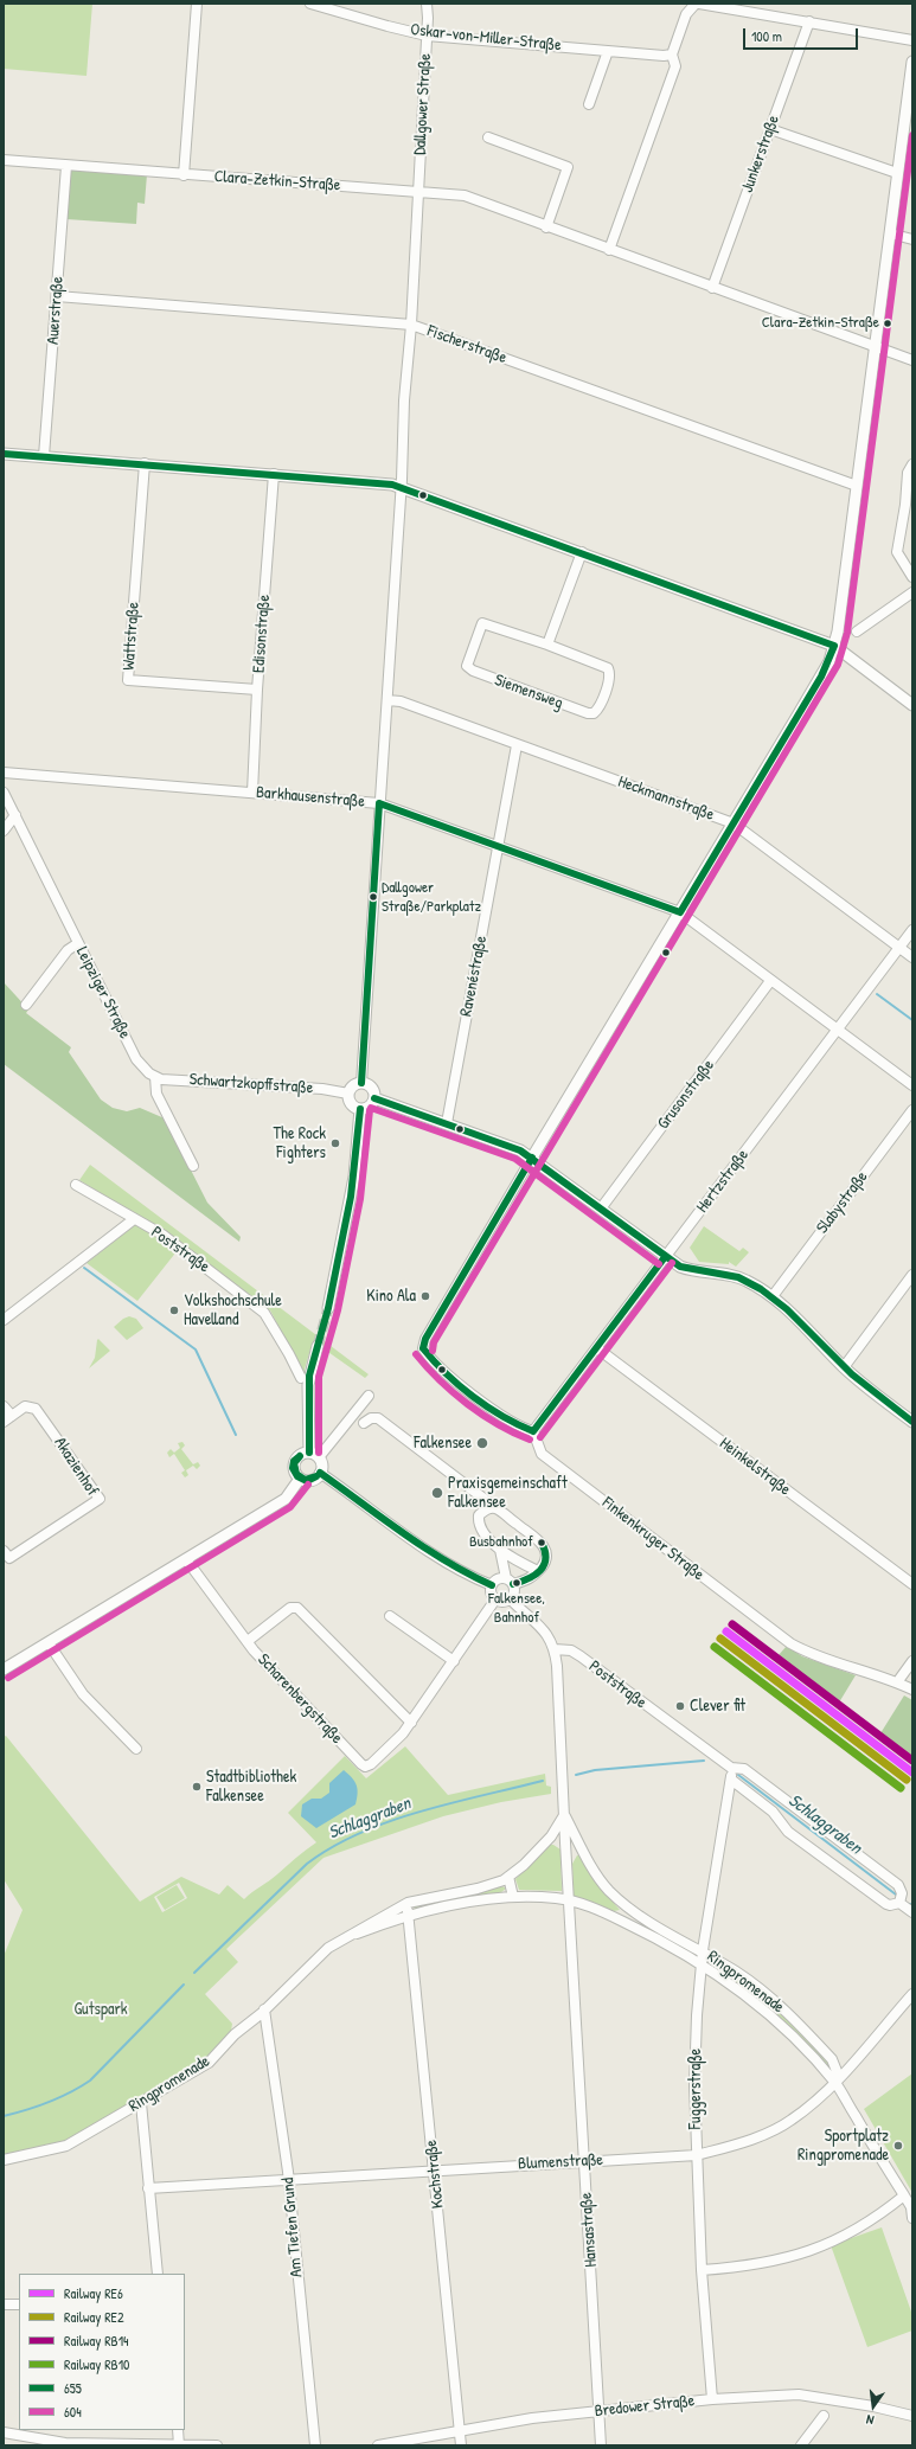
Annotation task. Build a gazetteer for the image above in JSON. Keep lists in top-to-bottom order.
{
  "streets": {
    "street": [
      "Oskar-von-Miller-Straße",
      "Dallgower Straße",
      "Junkerstraße",
      "Clara-Zetkin-Straße",
      "Auerstraße",
      "Fischerstraße",
      "Edisonstraße",
      "Wattstraße",
      "Siemensweg",
      "Barkhausenstraße",
      "Heckmannstraße",
      "Ravenéstraße",
      "Leipziger Straße",
      "Schwartzkopffstraße",
      "Grusonstraße",
      "Hertzstraße",
      "Slabystraße",
      "Poststraße",
      "Akazienhof",
      "Heinkelstraße",
      "Finkenkruger Straße",
      "Scharenbergstraße",
      "Ringpromenade",
      "Fuggerstraße",
      "Blumenstraße",
      "Kochstraße",
      "Am Tiefen Grund",
      "Hansastraße",
      "Bredower Straße"
    ]
  },
  "crossings": [
    ["Oskar-von-Miller-Straße", "Dallgower Straße"],
    ["Dallgower Straße", "Clara-Zetkin-Straße"],
    ["Dallgower Straße", "Fischerstraße"],
    ["Dallgower Straße", "Barkhausenstraße"],
    ["Dallgower Straße", "Heckmannstraße"],
    ["Dallgower Straße", "Schwartzkopffstraße"],
    ["Junkerstraße", "Clara-Zetkin-Straße"],
    ["Clara-Zetkin-Straße", "Auerstraße"],
    ["Auerstraße", "Fischerstraße"],
    ["Edisonstraße", "Wattstraße"],
    ["Edisonstraße", "Barkhausenstraße"],
    ["Barkhausenstraße", "Ravenéstraße"],
    ["Barkhausenstraße", "Grusonstraße"],
    ["Barkhausenstraße", "Hertzstraße"],
    ["Heckmannstraße", "Ravenéstraße"],
    ["Heckmannstraße", "Hertzstraße"],
    ["Leipziger Straße", "Schwartzkopffstraße"],
    ["Hertzstraße", "Heinkelstraße"],
    ["Hertzstraße", "Finkenkruger Straße"],
    ["Ringpromenade", "Fuggerstraße"],
    ["Ringpromenade", "Blumenstraße"],
    ["Ringpromenade", "Kochstraße"],
    ["Ringpromenade", "Am Tiefen Grund"],
    ["Ringpromenade", "Hansastraße"],
    ["Fuggerstraße", "Blumenstraße"],
    ["Fuggerstraße", "Bredower Straße"],
    ["Blumenstraße", "Kochstraße"],
    ["Blumenstraße", "Am Tiefen Grund"],
    ["Blumenstraße", "Hansastraße"],
    ["Kochstraße", "Bredower Straße"],
    ["Hansastraße", "Bredower Straße"]
  ],
  "water": ["Schlaggraben"],
  "parks": ["Gutspark"],
  "places": [
    "Clara-Zetkin-Straße",
    "Dallgower Straße/Parkplatz",
    "The Rock Fighters",
    "Kino Ala",
    "Volkshochschule Havelland",
    "Falkensee",
    "Praxisgemeinschaft Falkensee",
    "Busbahnhof",
    "Falkensee, Bahnhof",
    "Clever fit",
    "Stadtbibliothek Falkensee",
    "Sportplatz Ringpromenade"
  ],
  "lines": [
    "transit line 604",
    "transit line 655",
    "rail line RB14",
    "rail line RE6",
    "rail line RE2",
    "rail line RB10"
  ],
  "legend": [
    "Railway RE6",
    "Railway RE2",
    "Railway RB14",
    "Railway RB10",
    "655",
    "604"
  ],
  "scale_bar": "100 m",
  "north": "bottom"
}
